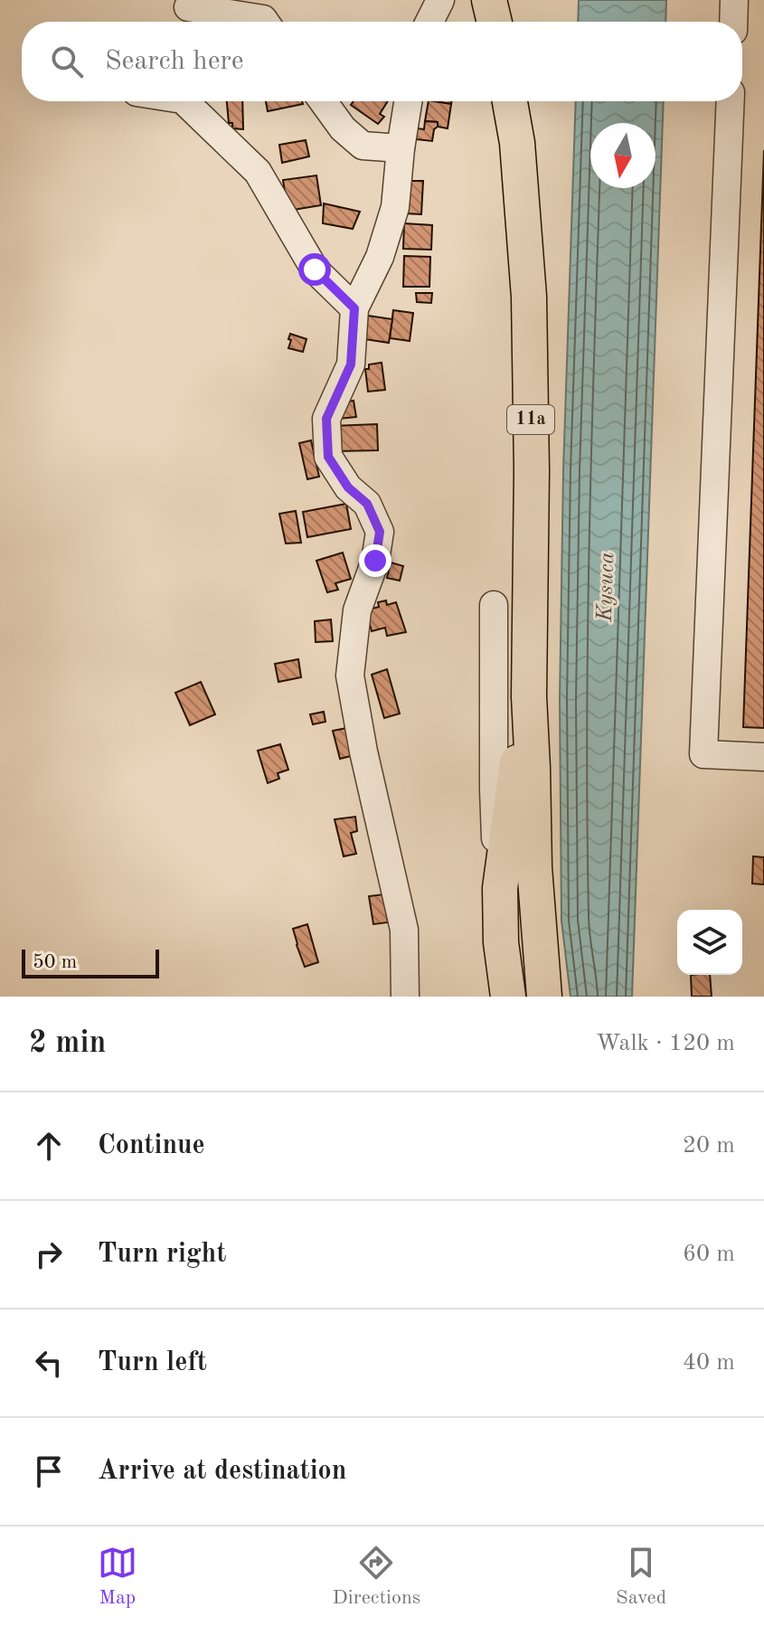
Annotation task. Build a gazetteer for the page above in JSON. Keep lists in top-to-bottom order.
{
  "streets": {
    "main road": ["11a"]
  },
  "water": ["Kysuca"],
  "scale_bar": "50 m",
  "north": "bottom",
  "page": {
    "search": "Search here",
    "scale": "50 m",
    "heading": ["2 min", "Walk · 120 m"],
    "list": [
      ["Continue", "20 m"],
      ["Turn right", "60 m"],
      ["Turn left", "40 m"],
      "Arrive at destination"
    ],
    "nav": ["Map", "Directions", "Saved"]
  }
}
